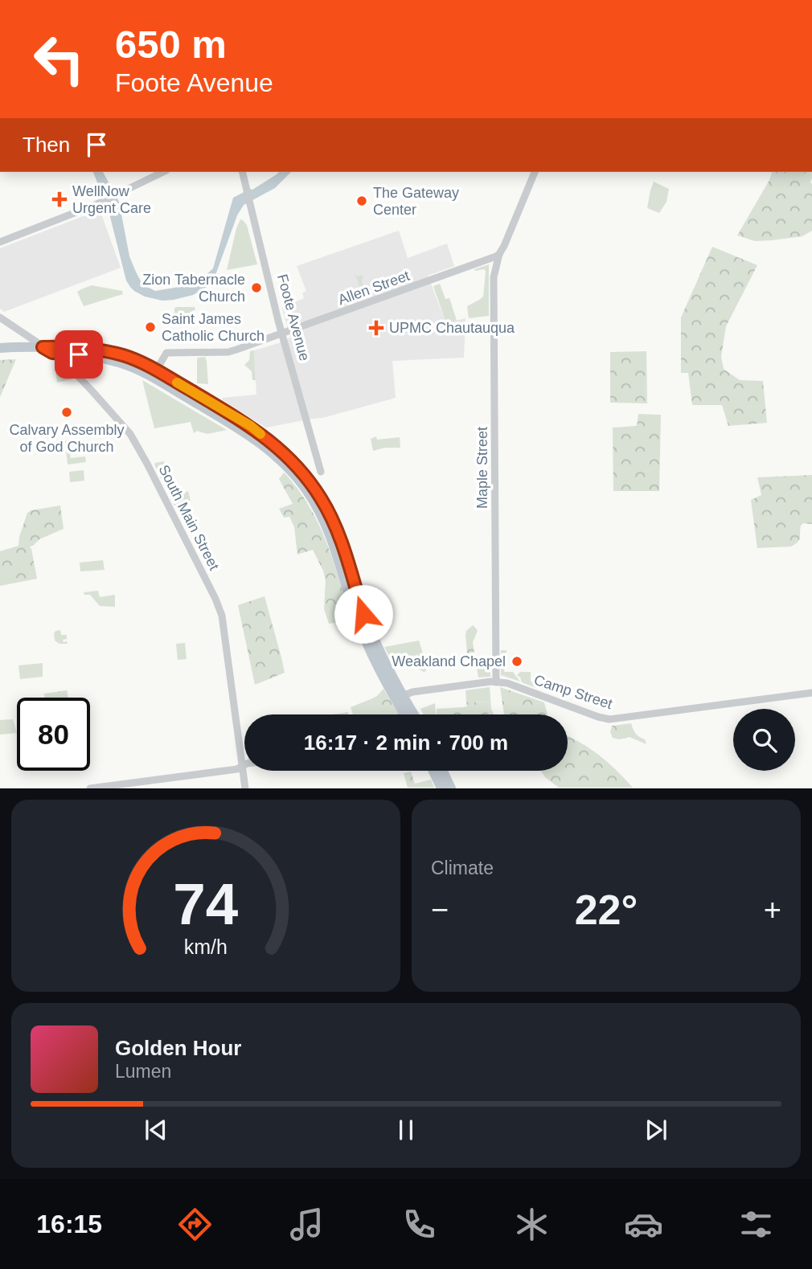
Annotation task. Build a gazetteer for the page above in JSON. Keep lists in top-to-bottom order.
{
  "streets": {
    "street": [
      "Allen Street",
      "Foote Avenue",
      "Maple Street",
      "South Main Street",
      "Camp Street"
    ]
  },
  "crossings": [
    ["Allen Street", "Foote Avenue"],
    ["Allen Street", "Maple Street"],
    ["Maple Street", "Camp Street"]
  ],
  "places": {
    "health": ["WellNow Urgent Care", "UPMC Chautauqua"],
    "other": [
      "The Gateway Center",
      "Zion Tabernacle Church",
      "Saint James Catholic Church",
      "Calvary Assembly of God Church",
      "Weakland Chapel"
    ]
  },
  "page": {
    "turn": ["650 m", "Foote Avenue"],
    "then": "Then",
    "limit": "80",
    "trip": "16:17 · 2 min · 700 m",
    "tile": "Climate",
    "heat": ["−", "22°", "+"],
    "song": ["Golden Hour", "Lumen"],
    "tabs": "16:15",
    "gauge": ["74", "km/h"]
  }
}
